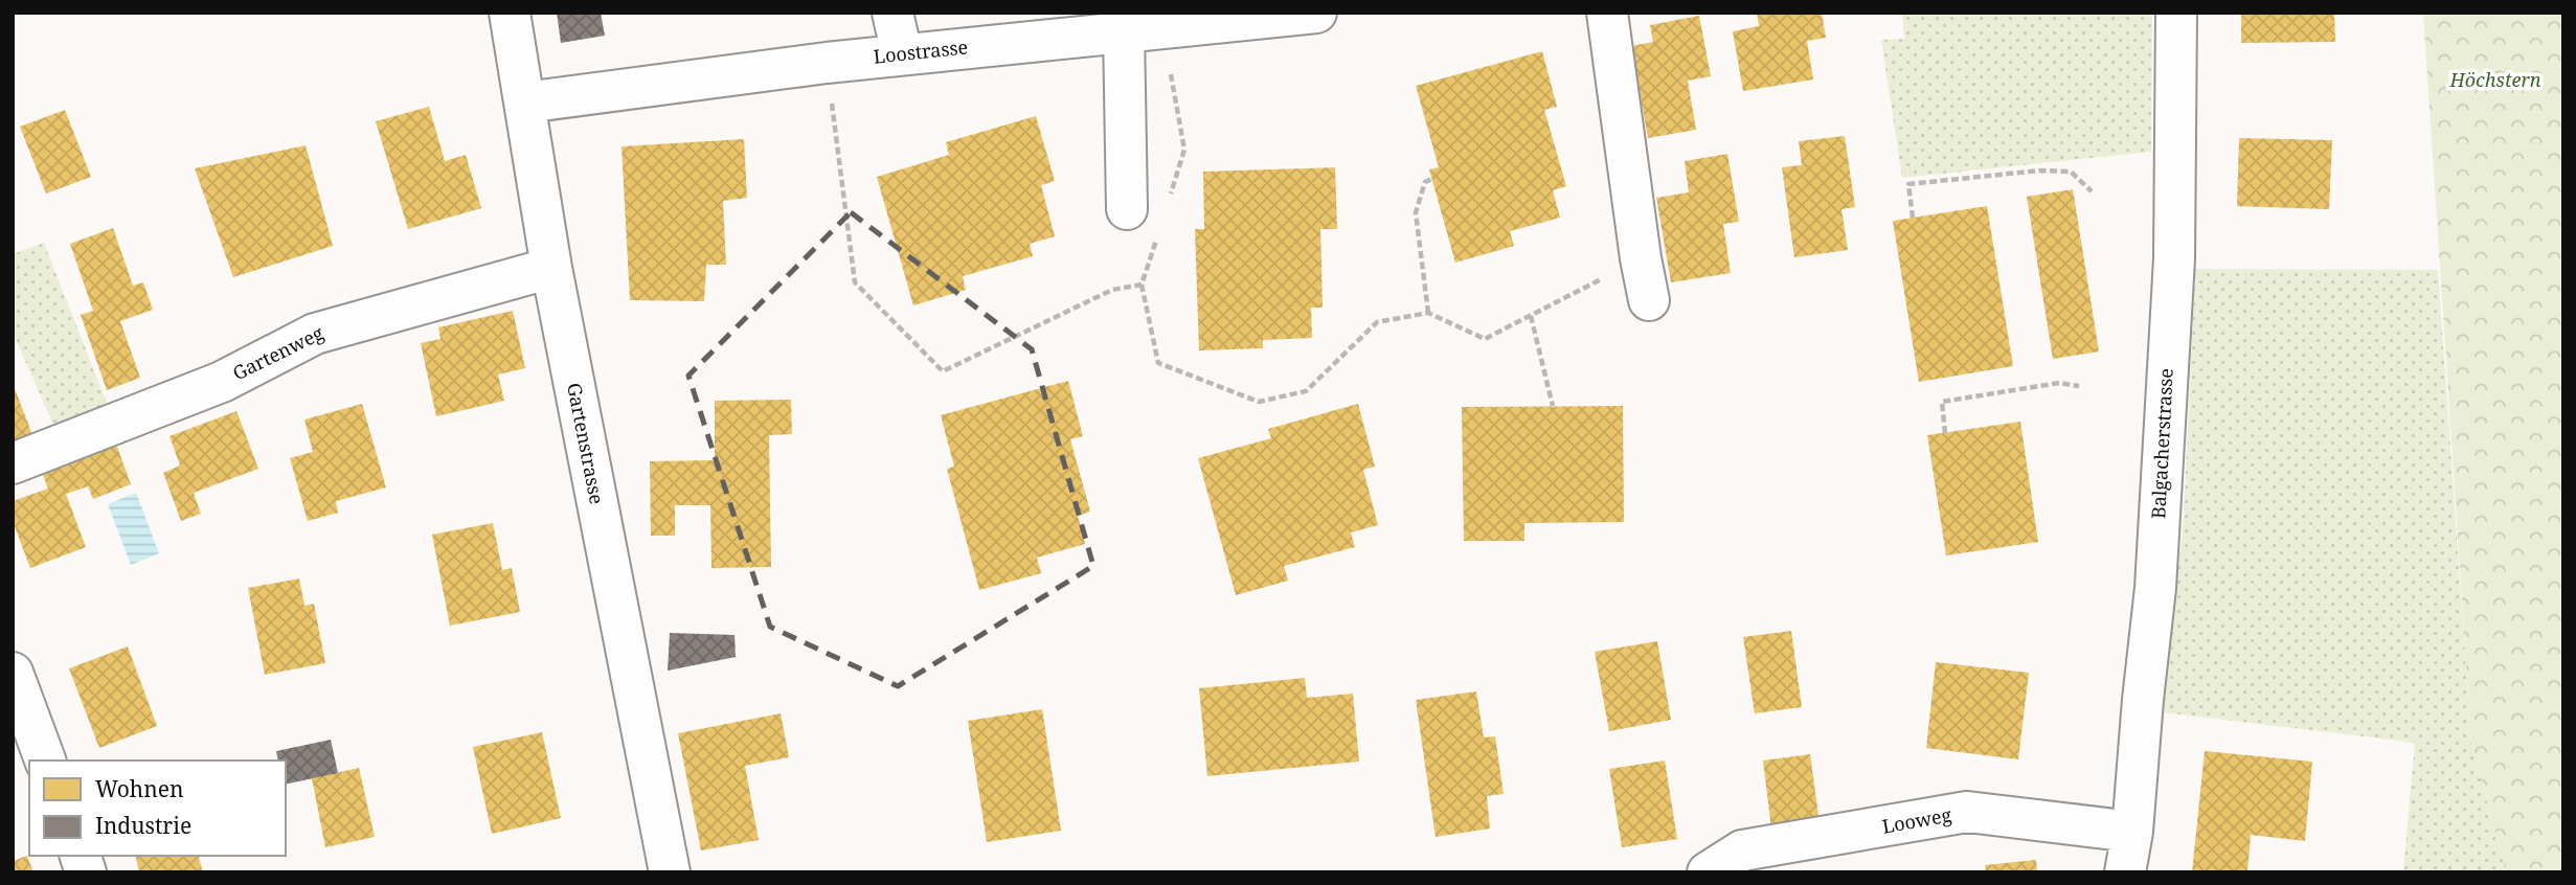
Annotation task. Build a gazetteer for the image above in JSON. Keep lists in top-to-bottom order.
{
  "streets": {
    "street": [
      "Loostrasse",
      "Gartenweg",
      "Gartenstrasse",
      "Balgacherstrasse",
      "Looweg"
    ]
  },
  "crossings": [
    ["Loostrasse", "Gartenstrasse"],
    ["Gartenweg", "Gartenstrasse"],
    ["Balgacherstrasse", "Looweg"]
  ],
  "parks": ["Höchstern"],
  "legend": ["Wohnen", "Industrie"]
}
